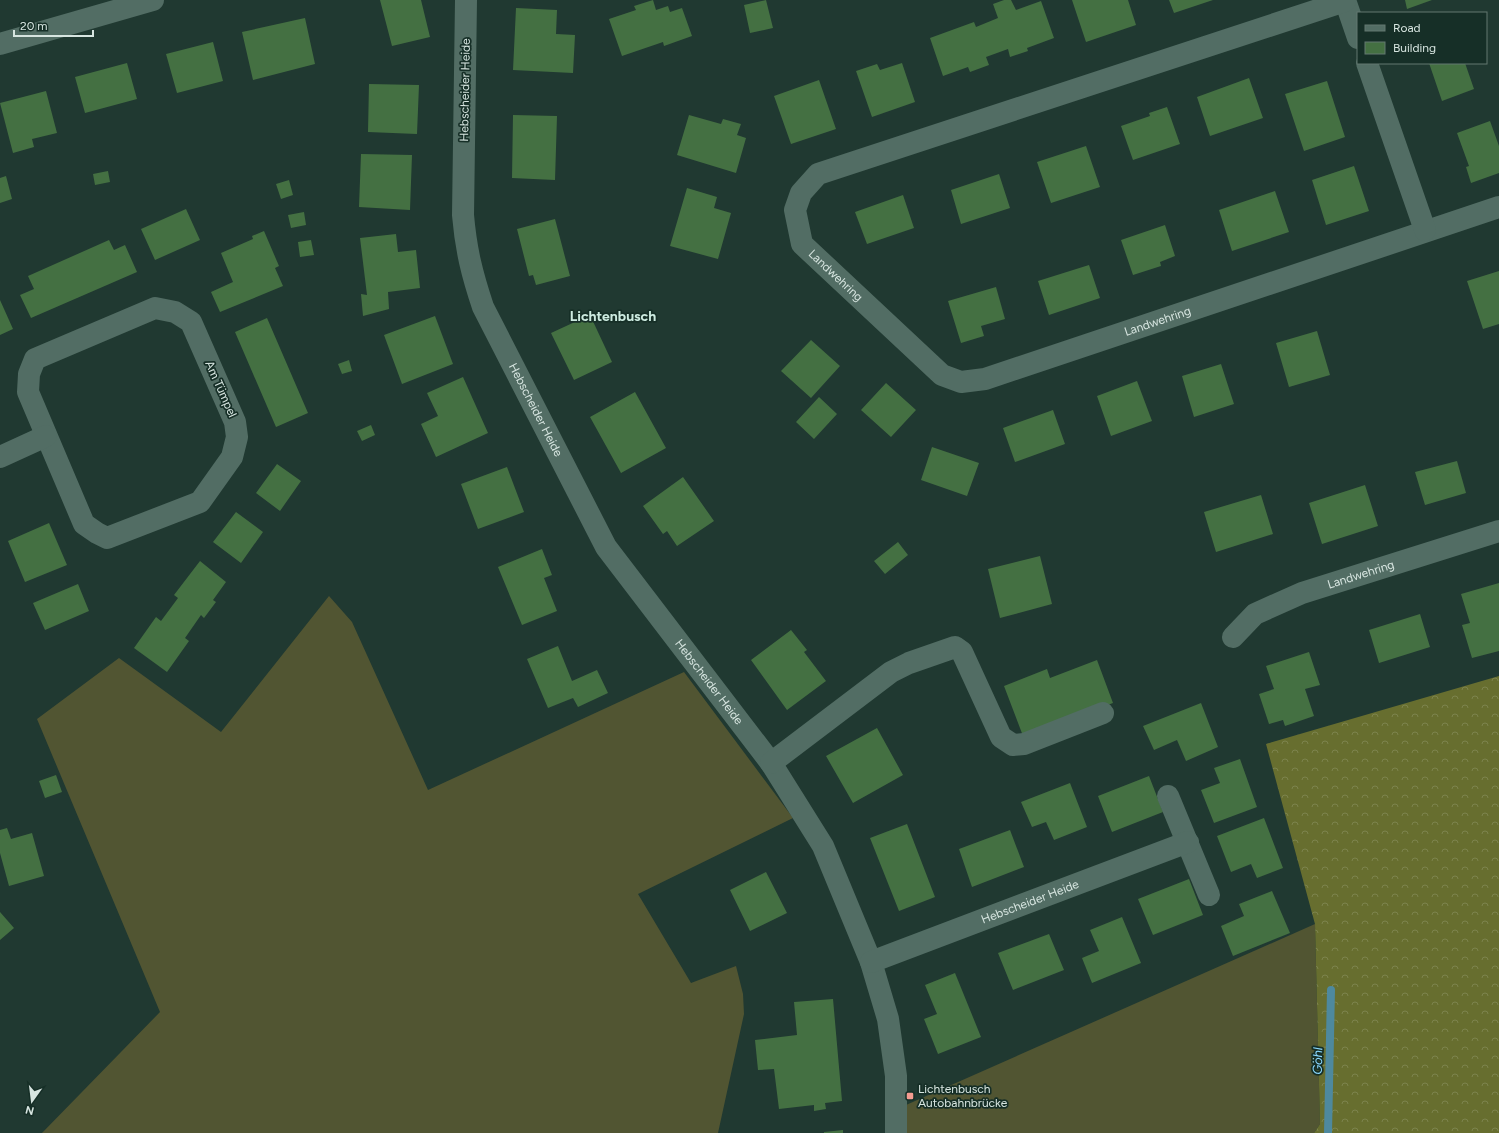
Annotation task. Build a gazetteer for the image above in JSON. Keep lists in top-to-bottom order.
{
  "streets": {
    "street": ["Hebscheider Heide", "Landwehring", "Am Tümpel"]
  },
  "districts": ["Lichtenbusch"],
  "water": ["Göhl"],
  "places": {
    "transit": ["Lichtenbusch Autobahnbrücke"]
  },
  "legend": ["Road", "Building"],
  "scale_bar": "20 m",
  "north": "bottom"
}
